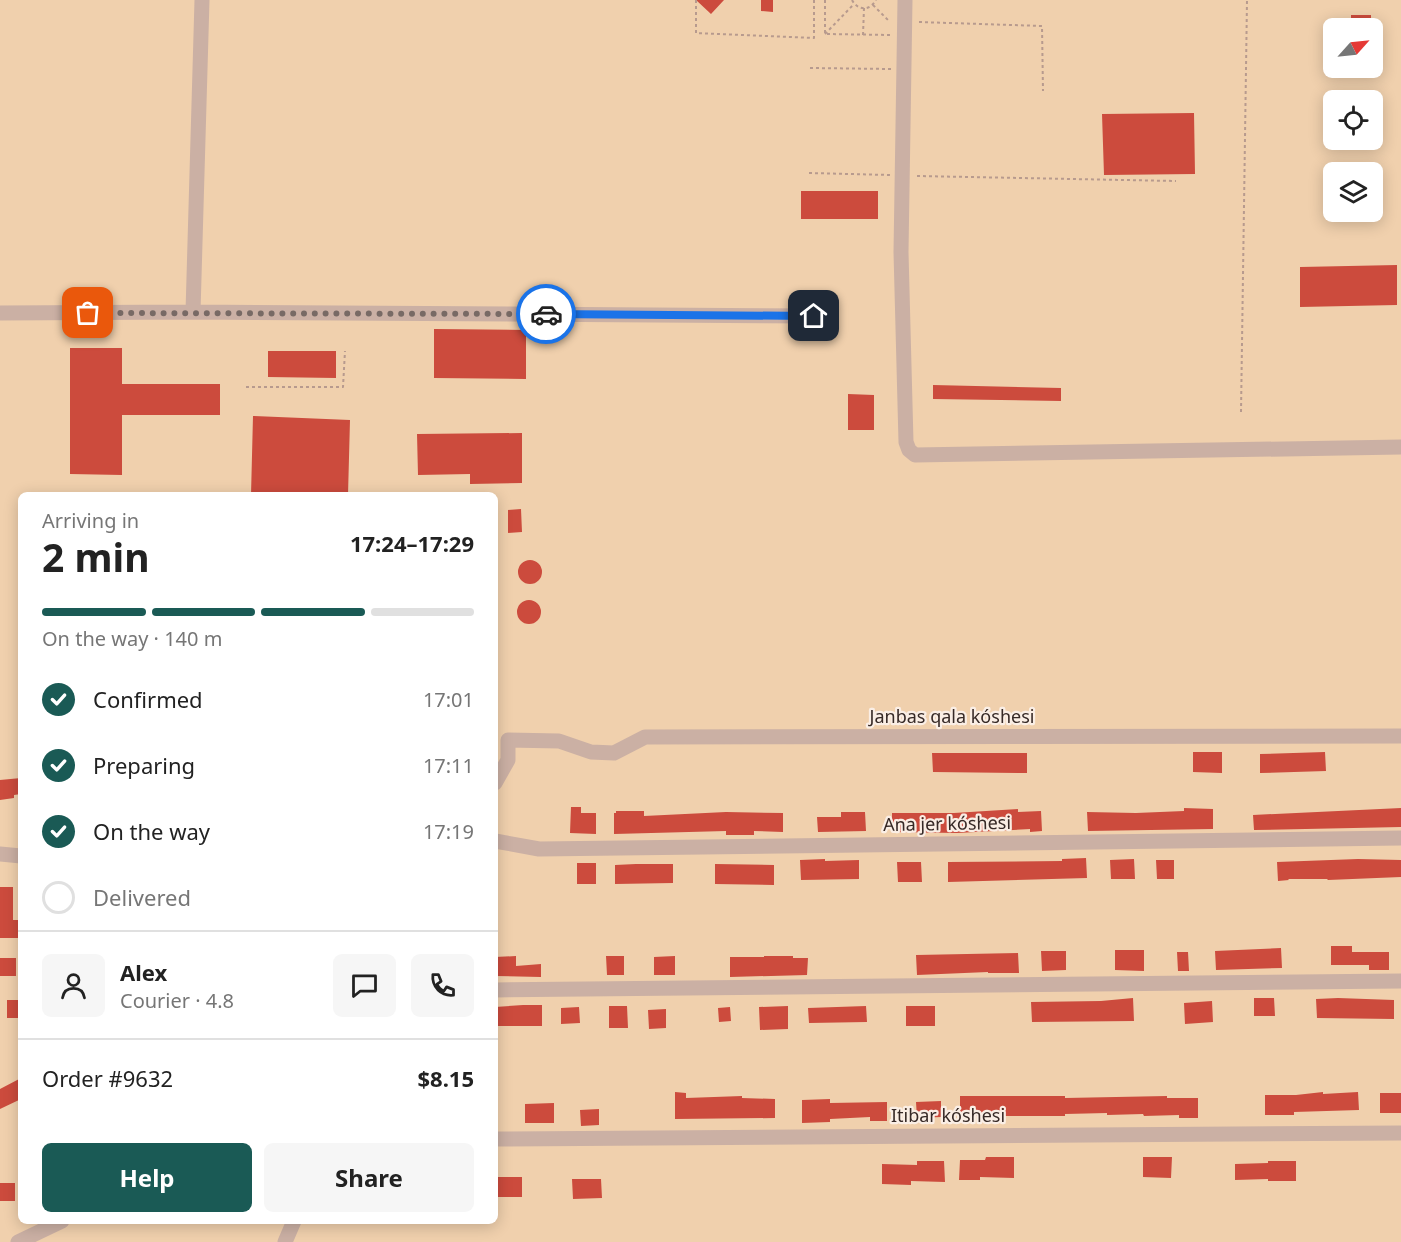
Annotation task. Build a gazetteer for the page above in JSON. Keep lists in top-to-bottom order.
{
  "streets": {
    "street": ["Janbas qala kóshesi", "Ana jer kóshesi", "Itibar kóshesi"]
  },
  "north": "top right",
  "page": {
    "heading": ["2 min", "Arriving in", "17:24–17:29"],
    "panel": [
      "Alex",
      "Courier · 4.8",
      "Order #9632",
      "$8.15"
    ],
    "bar": "On the way · 140 m",
    "list": [
      ["Confirmed", "17:01"],
      ["Preparing", "17:11"],
      ["On the way", "17:19"],
      "Delivered"
    ],
    "buttons": ["Help", "Share"]
  }
}
